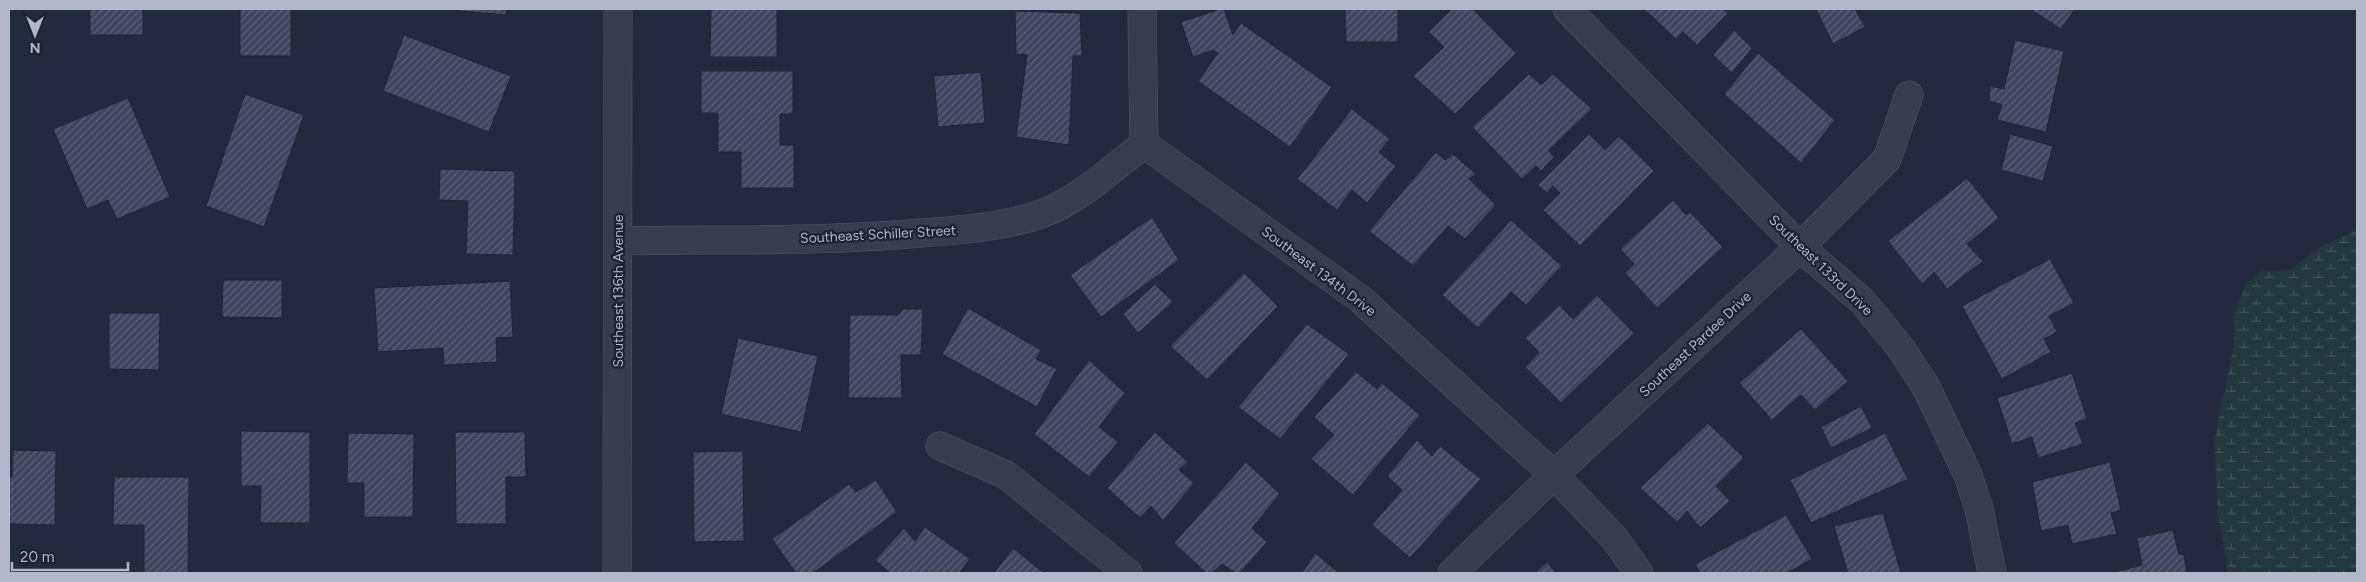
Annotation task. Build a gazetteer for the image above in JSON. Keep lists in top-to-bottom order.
{
  "streets": {
    "street": [
      "Southeast Schiller Street",
      "Southeast 133rd Drive",
      "Southeast 134th Drive",
      "Southeast 136th Avenue",
      "Southeast Pardee Drive"
    ]
  },
  "crossings": [
    ["Southeast Schiller Street", "Southeast 134th Drive"],
    ["Southeast Schiller Street", "Southeast 136th Avenue"],
    ["Southeast 133rd Drive", "Southeast Pardee Drive"],
    ["Southeast 134th Drive", "Southeast Pardee Drive"]
  ],
  "scale_bar": "20 m",
  "north": "bottom"
}
